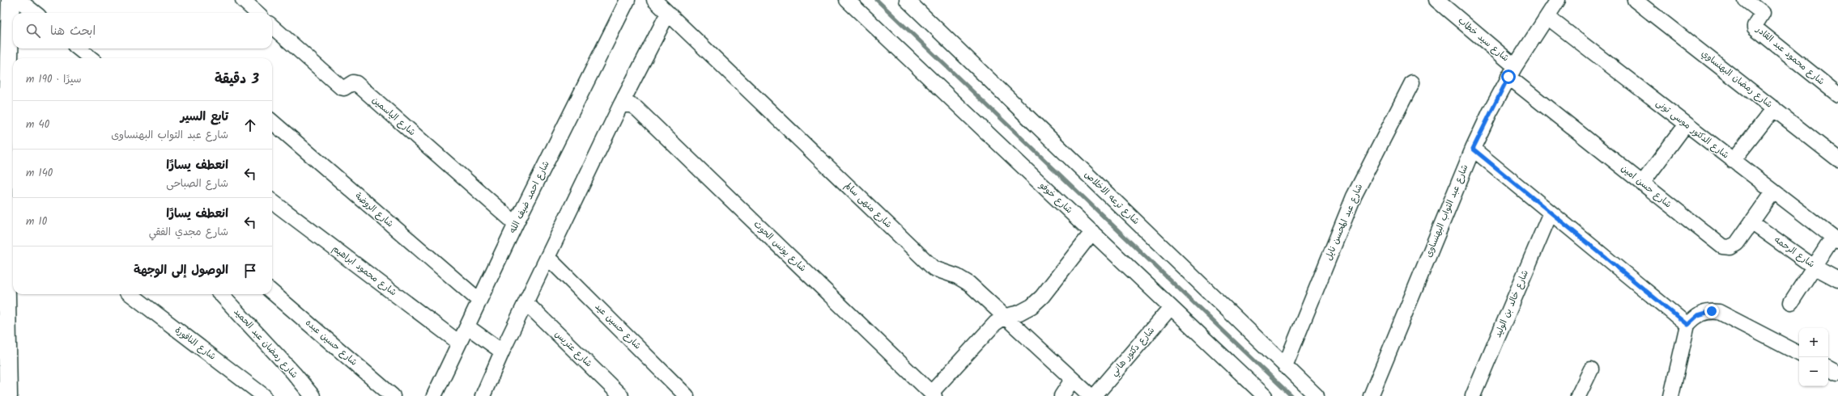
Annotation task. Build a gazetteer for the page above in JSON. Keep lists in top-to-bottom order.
{
  "streets": {
    "street": [
      "شارع سيد خطاب",
      "شارع محمود عبد القادر",
      "شارع رمضان البهنساوي",
      "شارع الياسمين",
      "شارع الدكتور موسى تونى",
      "شارع حسن امين",
      "شارع احمد ضيف الله",
      "شارع خوفو",
      "شارع ترعه الاخلاص",
      "شارع منهى سالم",
      "شارع الروضة",
      "شارع عبد التواب البهنساوى",
      "شارع عبد المحسن نايل",
      "شارع يونس الحوت",
      "شارع الرحمه",
      "شارع محمود ابراهيم",
      "شارع خالد بن الوليد",
      "شارع حسين عيد",
      "شارع حسين عبده",
      "شارع النافورة",
      "شارع رمضان عبد الحميد",
      "شارع عتريس",
      "شارع دكتور هاني"
    ]
  },
  "crossings": [
    ["شارع سيد خطاب", "شارع حسن امين"],
    ["شارع سيد خطاب", "شارع عبد التواب البهنساوى"],
    ["شارع الياسمين", "شارع احمد ضيف الله"],
    ["شارع الدكتور موسى تونى", "شارع حسن امين"],
    ["شارع الدكتور موسى تونى", "شارع عبد التواب البهنساوى"],
    ["شارع حسن امين", "شارع عبد التواب البهنساوى"],
    ["شارع حسن امين", "شارع الرحمه"],
    ["شارع احمد ضيف الله", "شارع الروضة"],
    ["شارع احمد ضيف الله", "شارع محمود ابراهيم"],
    ["شارع خوفو", "شارع دكتور هاني"],
    ["شارع ترعه الاخلاص", "شارع عبد المحسن نايل"]
  ],
  "page": {
    "search": "ابحث هنا",
    "heading": ["3 دقيقة", "سيرًا · 190 m"],
    "list": [
      ["تابع السير", "شارع عبد التواب البهنساوى", "40 m"],
      ["انعطف يسارًا", "شارع الصباحى", "140 m"],
      ["انعطف يسارًا", "شارع مجدي الفقي", "10 m"],
      "الوصول إلى الوجهة"
    ],
    "map_buttons": ["+", "−"]
  }
}
